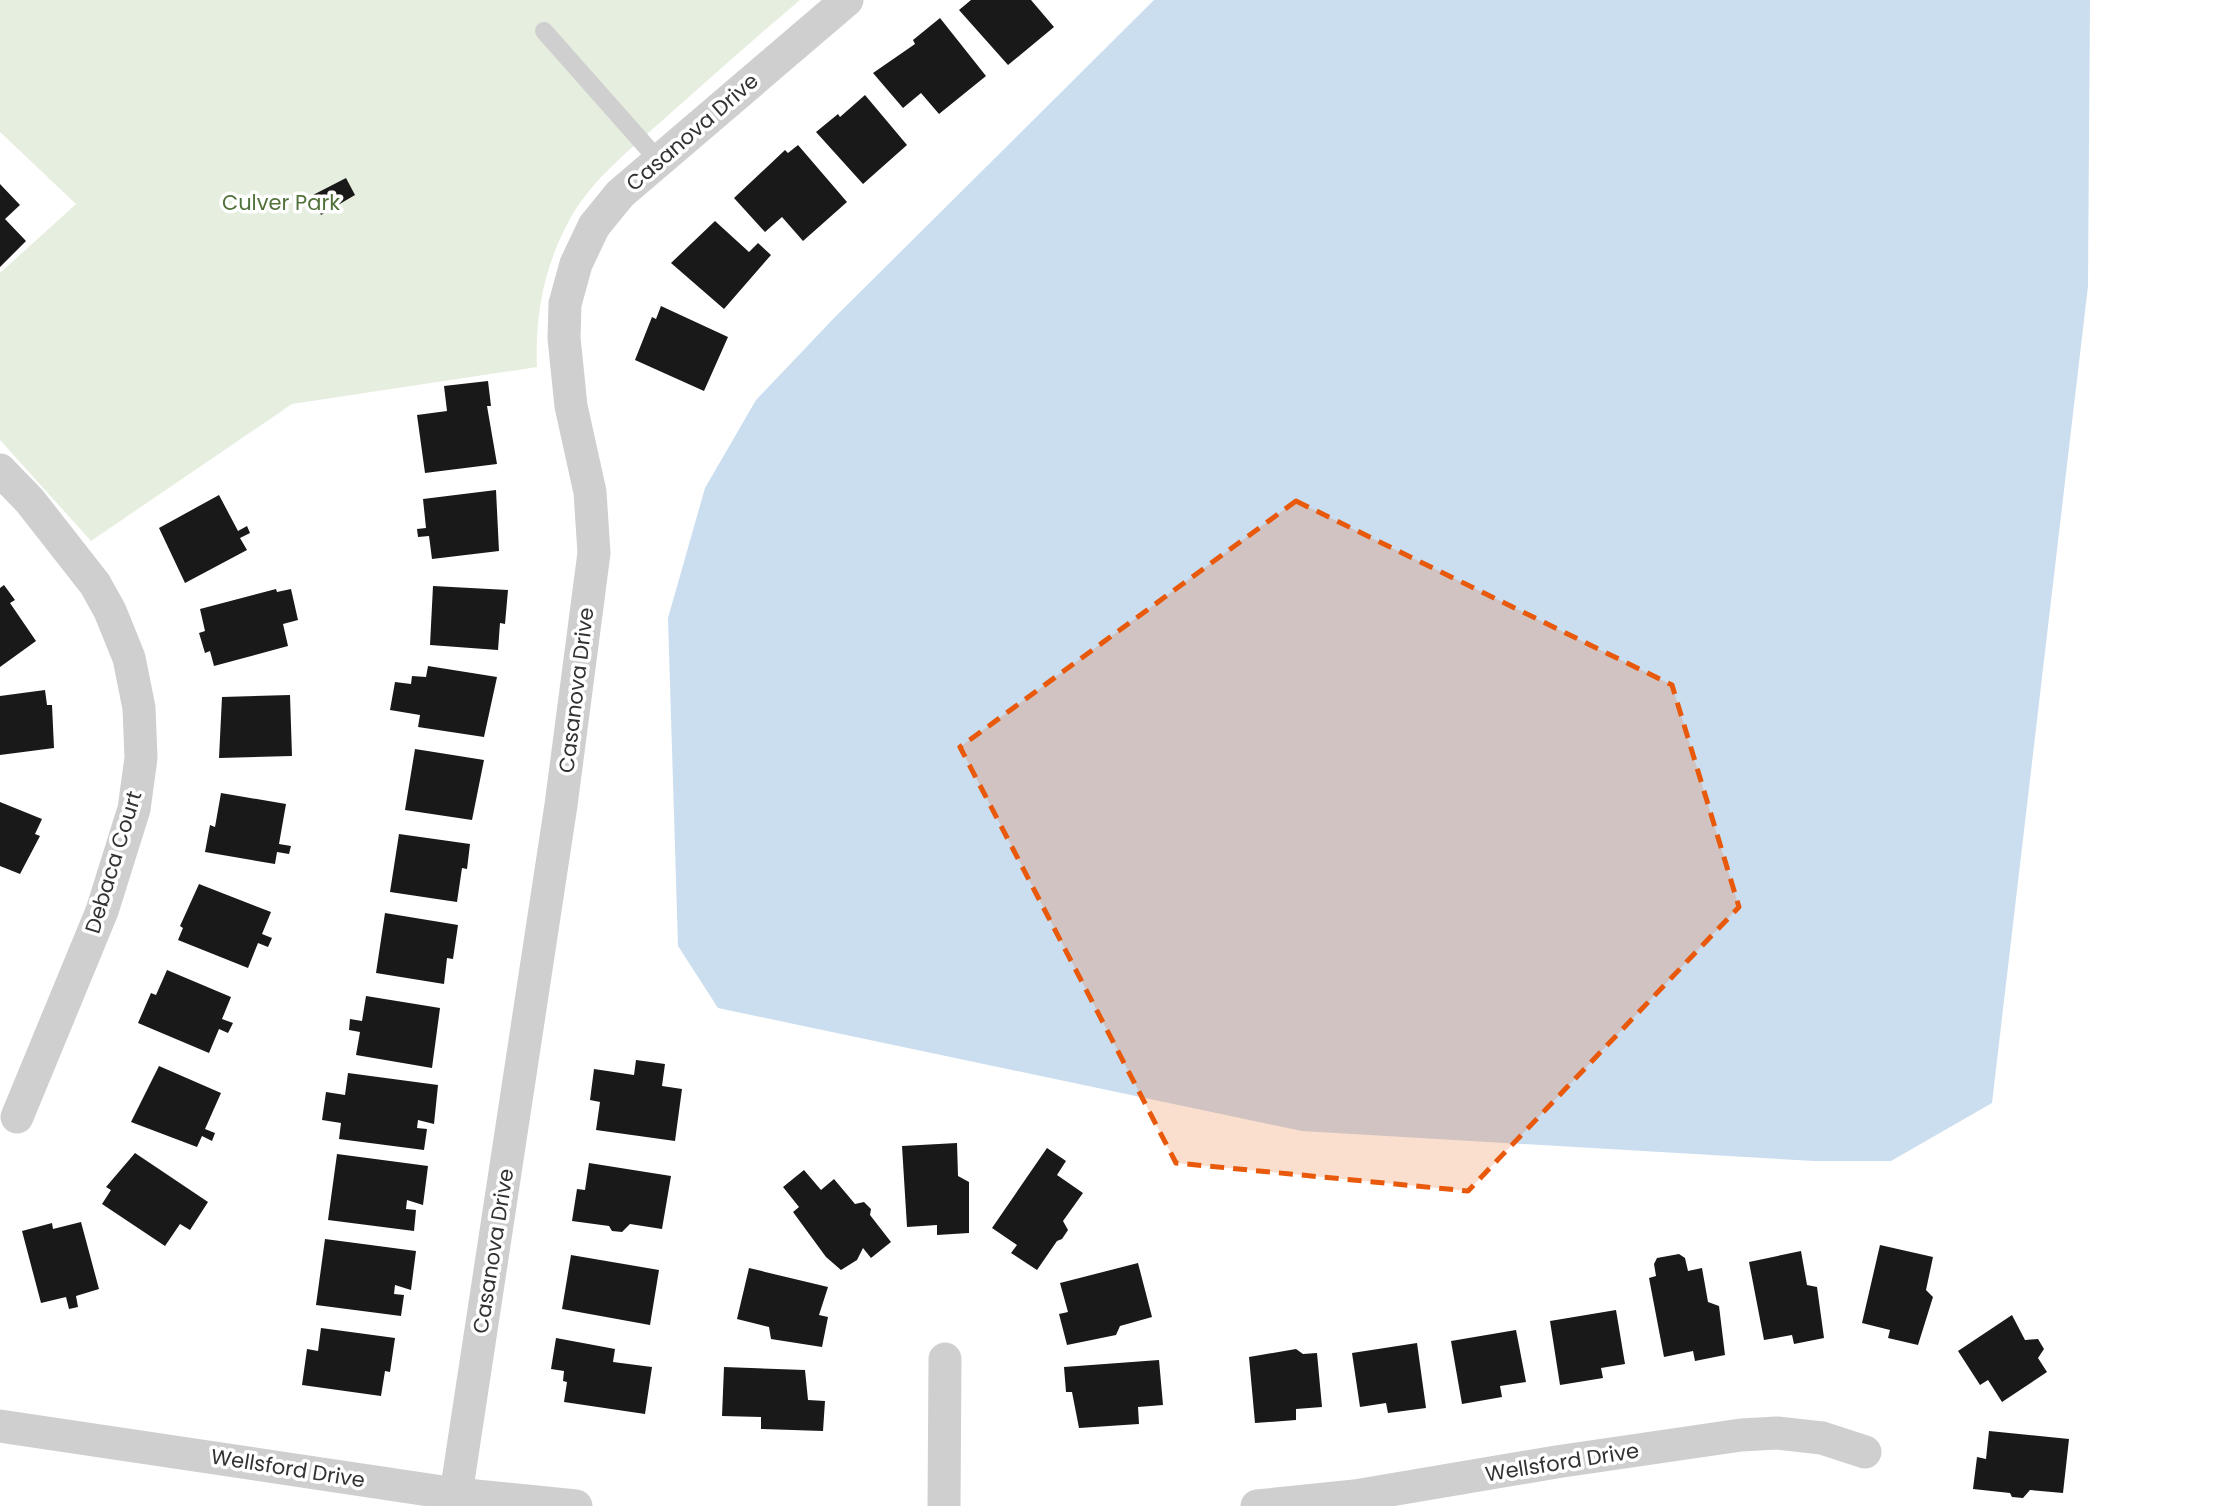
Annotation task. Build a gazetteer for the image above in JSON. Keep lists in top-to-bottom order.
{
  "streets": {
    "street": ["Casanova Drive", "Debaca Court", "Wellsford Drive"]
  },
  "crossings": [
    ["Casanova Drive", "Wellsford Drive"]
  ],
  "parks": ["Culver Park"]
}
